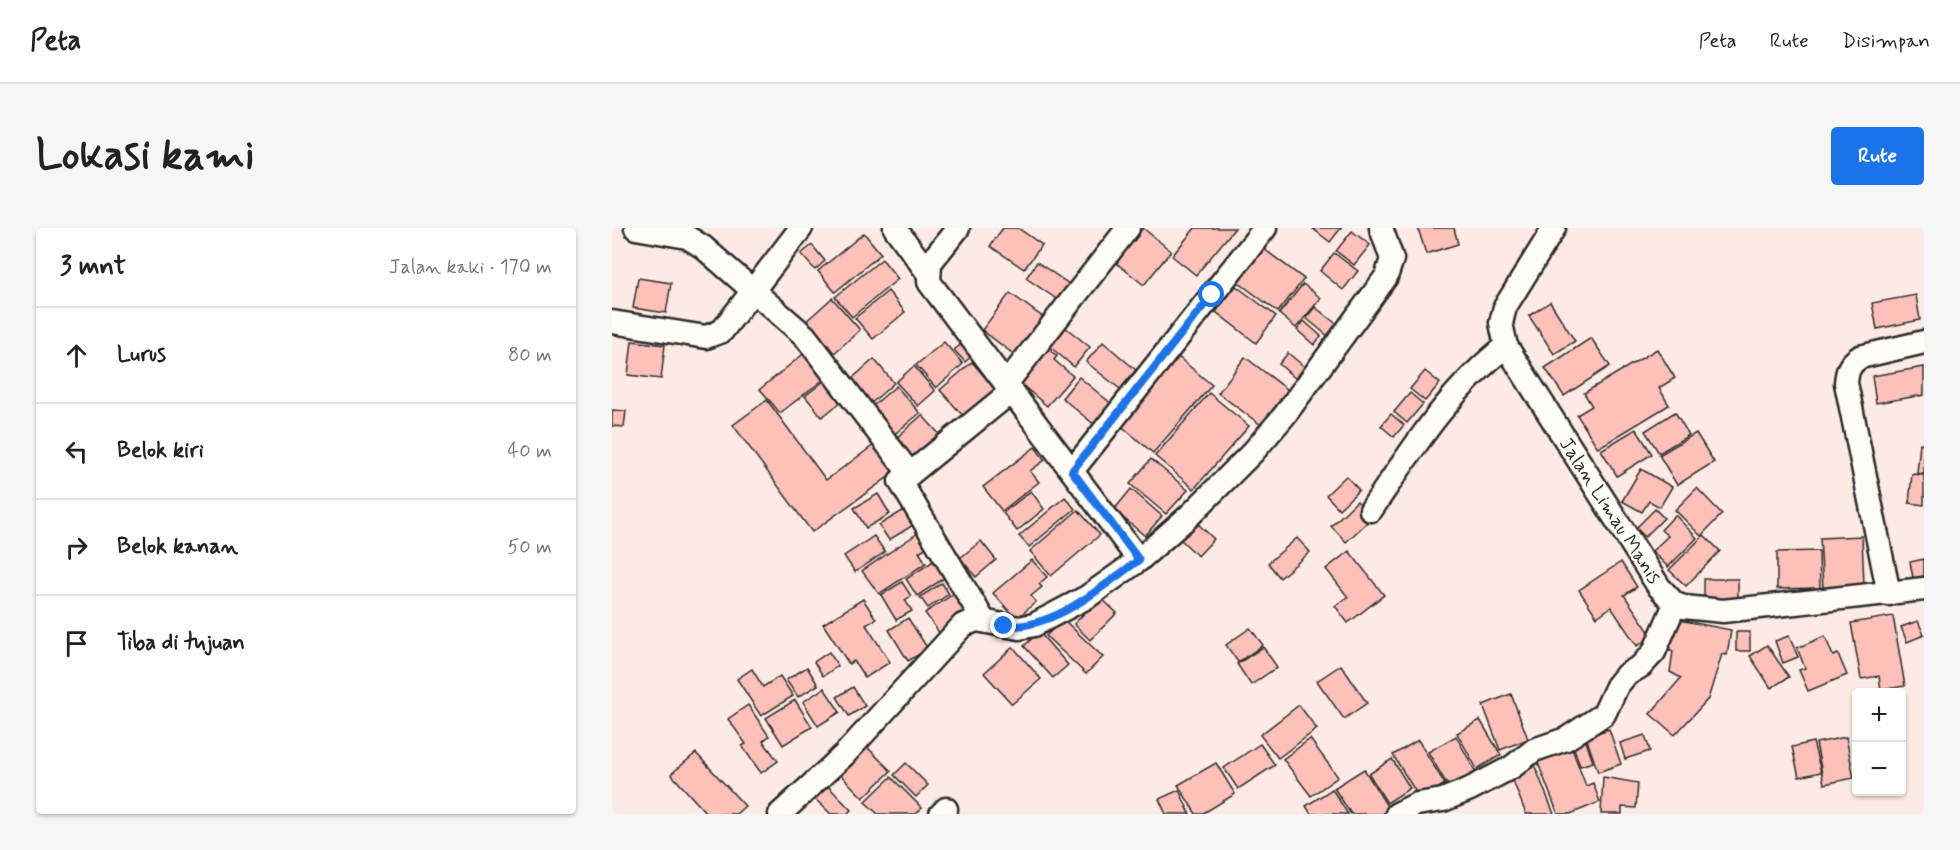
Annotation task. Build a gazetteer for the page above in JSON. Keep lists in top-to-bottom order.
{
  "streets": {
    "street": ["Jalan Limau Manis"]
  },
  "page": {
    "header": "Peta",
    "nav": ["Peta", "Rute", "Disimpan"],
    "buttons": "Rute",
    "title": "Lokasi kami",
    "heading": ["3 mnt", "Jalan kaki · 170 m"],
    "list": [
      ["Lurus", "80 m"],
      ["Belok kiri", "40 m"],
      ["Belok kanan", "50 m"],
      "Tiba di tujuan"
    ],
    "map_buttons": ["+", "−"]
  }
}
